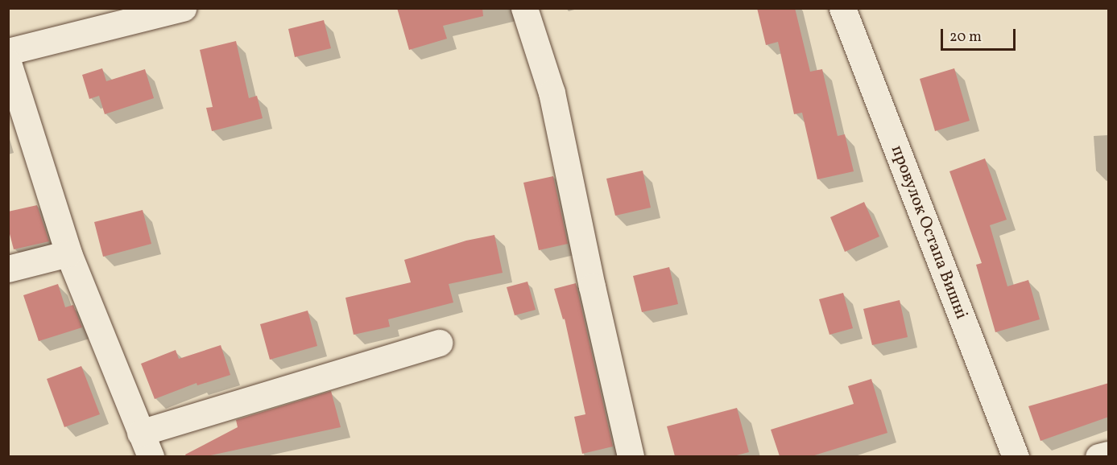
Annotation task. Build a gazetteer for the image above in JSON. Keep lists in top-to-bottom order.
{
  "streets": {
    "street": ["провулок Остапа Вишні"]
  },
  "scale_bar": "20 m"
}
